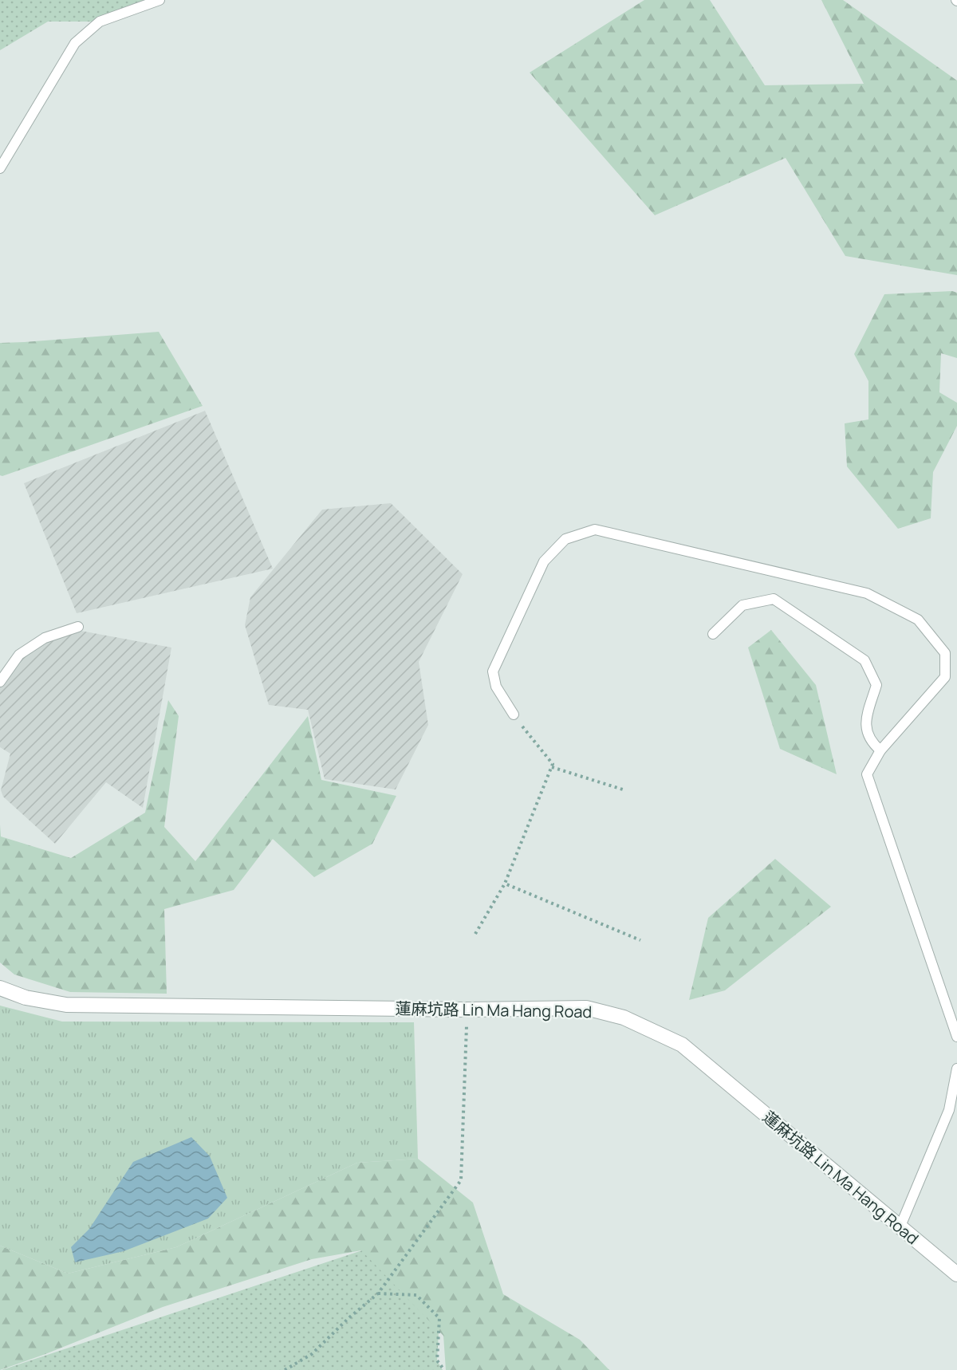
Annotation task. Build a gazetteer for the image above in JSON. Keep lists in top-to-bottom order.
{
  "streets": {
    "street": ["蓮麻坑路 Lin Ma Hang Road"]
  }
}
